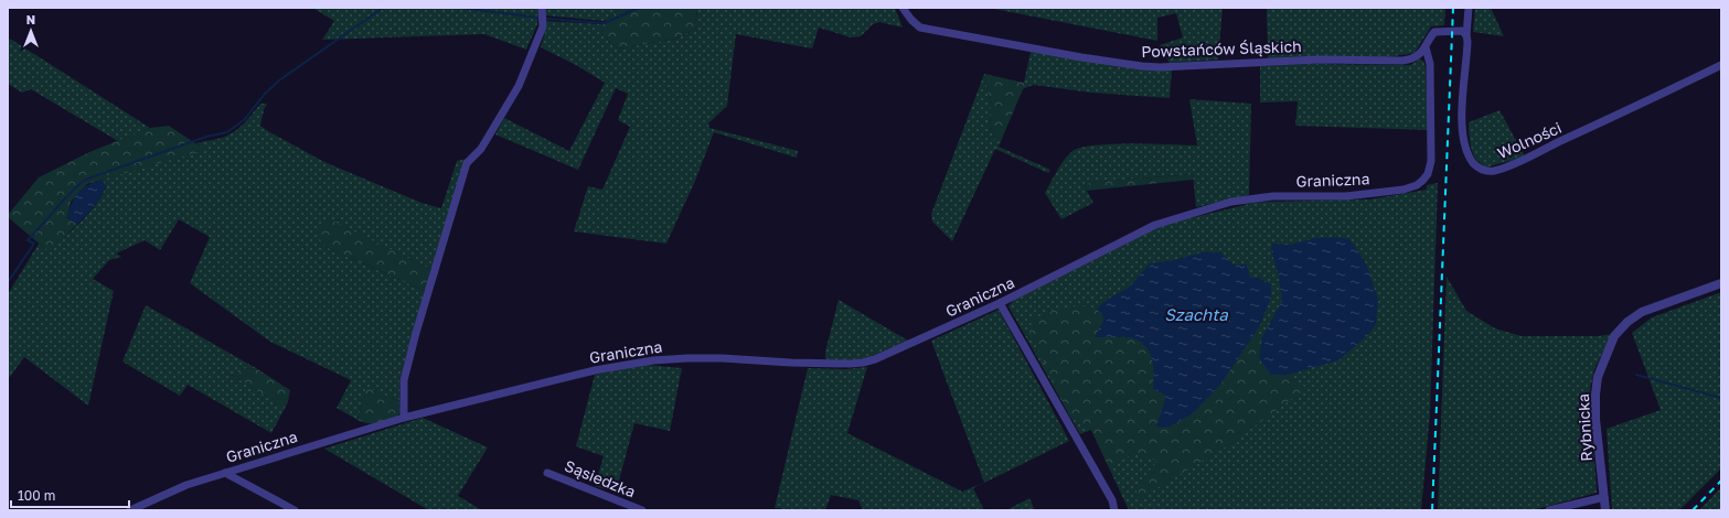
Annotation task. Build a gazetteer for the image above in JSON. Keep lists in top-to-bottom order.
{
  "streets": {
    "street": [
      "Powstańców Śląskich",
      "Wolności",
      "Graniczna",
      "Rybnicka",
      "Sąsiedzka"
    ]
  },
  "crossings": [
    ["Powstańców Śląskich", "Wolności"],
    ["Powstańców Śląskich", "Graniczna"]
  ],
  "water": ["Szachta"],
  "scale_bar": "100 m",
  "north": "top"
}
